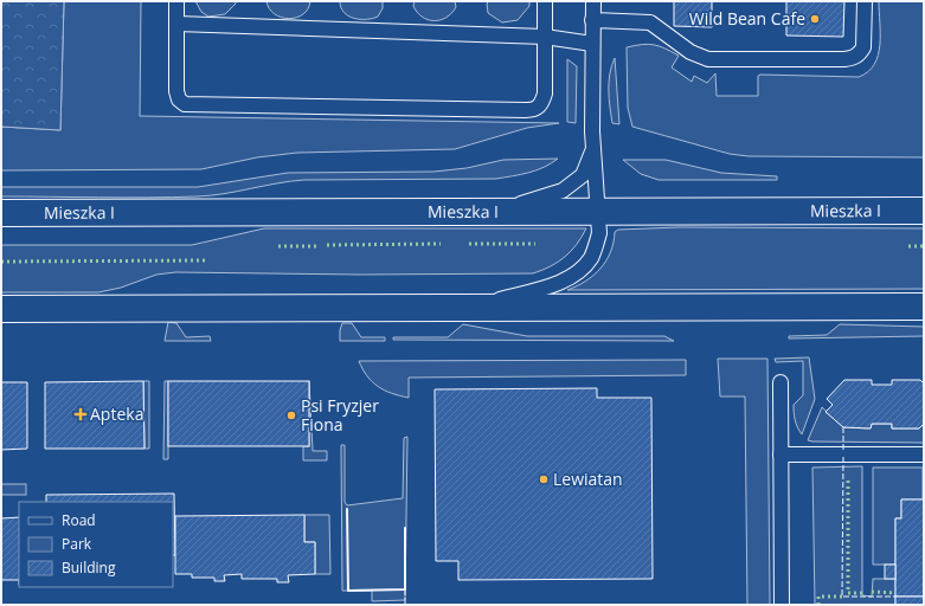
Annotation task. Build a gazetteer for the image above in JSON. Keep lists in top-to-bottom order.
{
  "streets": {
    "street": ["Mieszka I"]
  },
  "places": {
    "other": ["Wild Bean Cafe", "Psi Fryzjer Fiona", "Lewiatan"],
    "health": ["Apteka"]
  },
  "legend": ["Road", "Park", "Building"]
}
